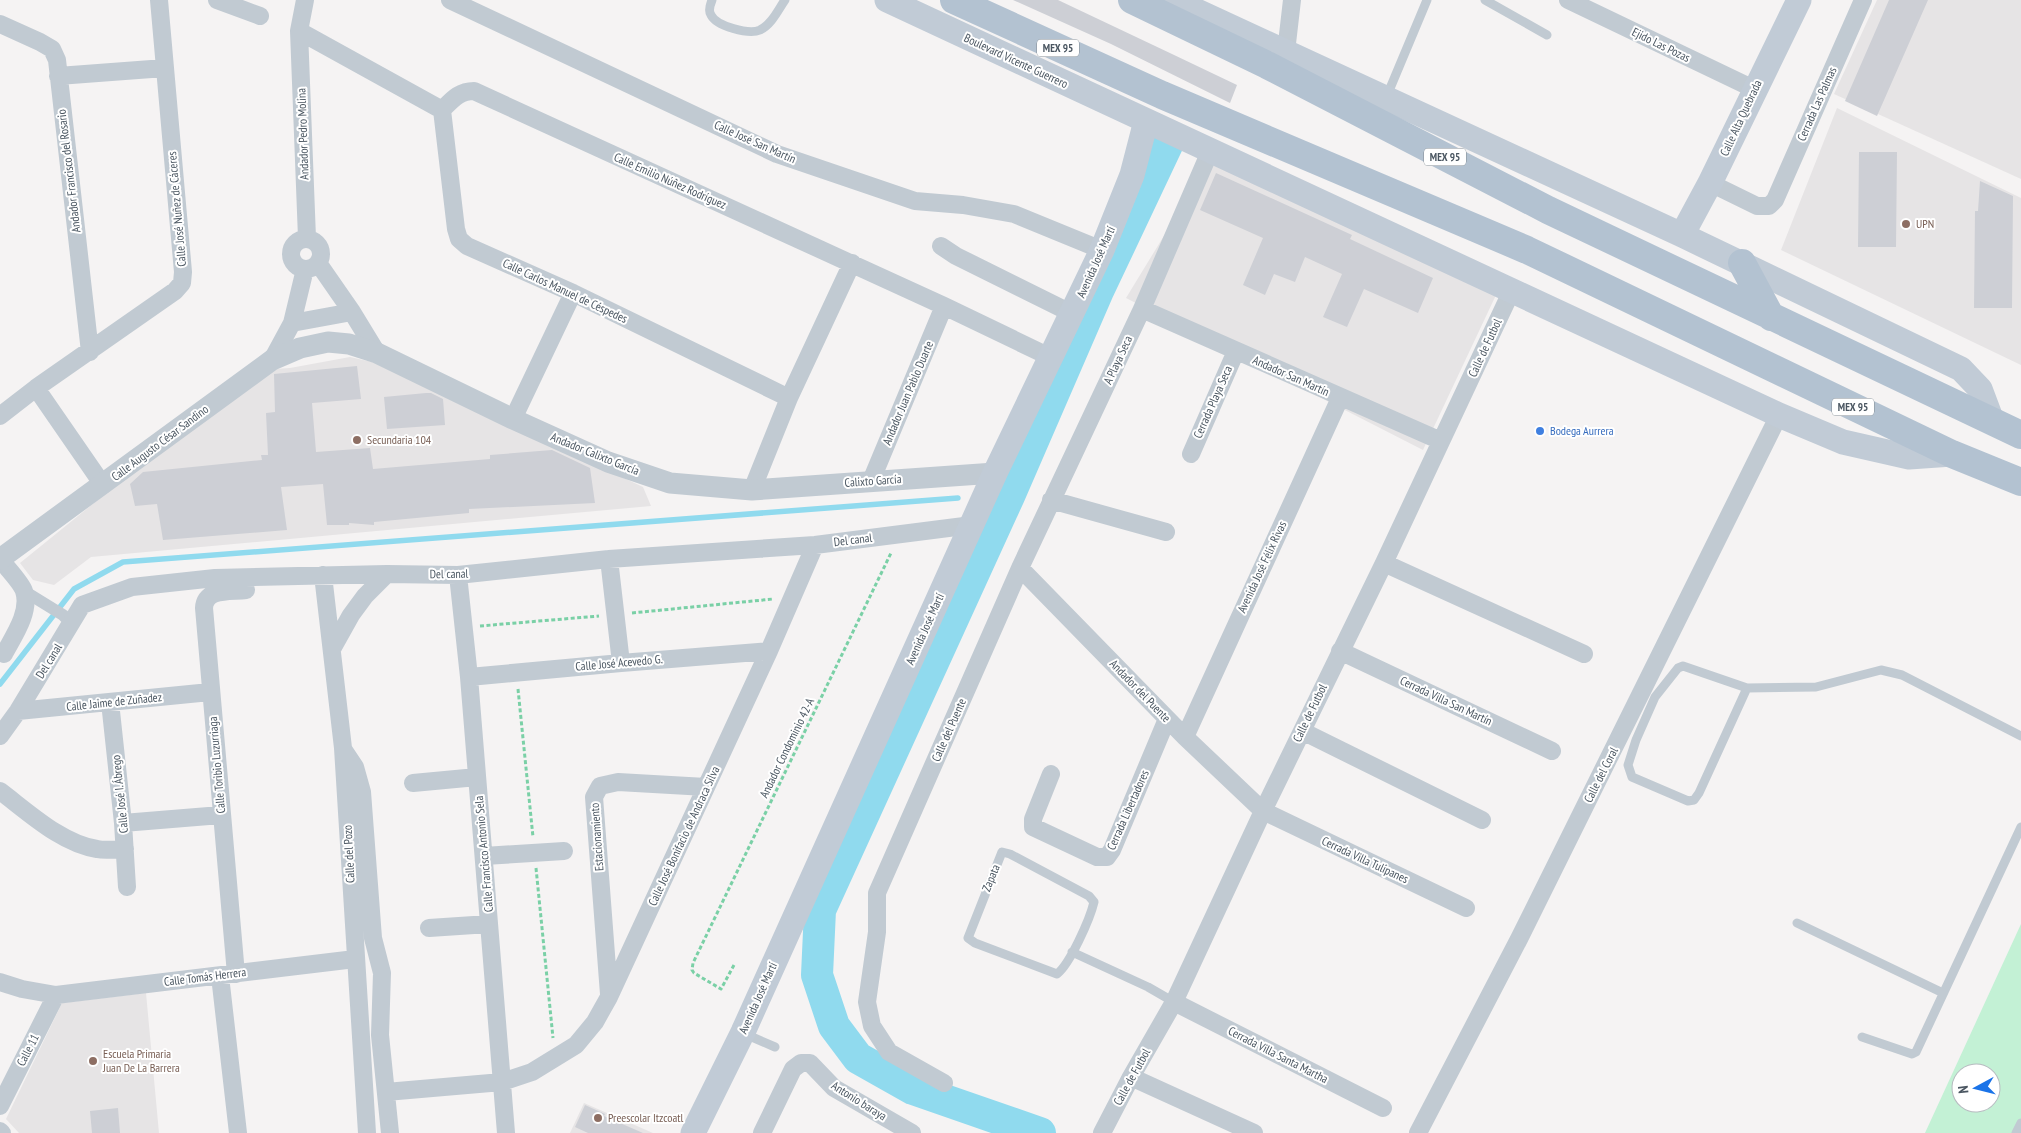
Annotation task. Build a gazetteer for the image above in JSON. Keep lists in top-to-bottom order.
{
  "streets": {
    "main road": [
      "MEX 95",
      "Boulevard Vicente Guerrero",
      "Calle Alta Quebrada",
      "Avenida José Martí"
    ],
    "street": [
      "Ejido Las Pozas",
      "Cerrada Las Palmas",
      "Andador Pedro Molina",
      "Calle José San Martín",
      "Andador Francisco del Rosario",
      "Calle Emilio Núñez Rodríguez",
      "Calle José Nuñez de Cáceres",
      "Calle Carlos Manuel de Céspedes",
      "Calle de Futbol",
      "A Playa Seca",
      "Andador San Martín",
      "Andador Juan Pablo Duarte",
      "Cerrada Playa Seca",
      "Calle Augusto César Sandino",
      "Andador Calixto García",
      "Calixto García",
      "Del canal",
      "Avenida José Félix Rivas",
      "Calle José Acevedo G.",
      "Andador del Puente",
      "Cerrada Villa San Martín",
      "Calle Jaime de Zuñadez",
      "Calle del Puente",
      "Calle Toribio Luzurriaga",
      "Calle del Coral",
      "Calle José I. Ábrego",
      "Cerrada Libertadores",
      "Calle José Bonifacio de Andraca Silva",
      "Estacionamiento",
      "Calle del Pozo",
      "Calle Francisco Antonio Sela",
      "Cerrada Villa Tulipanes",
      "Calle Tomás Herrera",
      "Calle 11",
      "Cerrada Villa Santa Martha",
      "Antonio baraya"
    ],
    "lane": ["Zapata"],
    "path": ["Andador Condominio 42-A"]
  },
  "crossings": [
    ["Ejido Las Pozas", "Calle Alta Quebrada"],
    ["MEX 95", "Boulevard Vicente Guerrero"],
    ["Boulevard Vicente Guerrero", "Avenida José Martí"],
    ["Boulevard Vicente Guerrero", "Calle de Futbol"],
    ["Boulevard Vicente Guerrero", "A Playa Seca"],
    ["Boulevard Vicente Guerrero", "Calle del Coral"],
    ["Cerrada Las Palmas", "Calle Alta Quebrada"],
    ["Calle José San Martín", "Avenida José Martí"],
    ["Andador Francisco del Rosario", "Calle José Nuñez de Cáceres"],
    ["Calle Emilio Núñez Rodríguez", "Avenida José Martí"],
    ["Calle Emilio Núñez Rodríguez", "Calle Carlos Manuel de Céspedes"],
    ["Calle Emilio Núñez Rodríguez", "Andador Juan Pablo Duarte"],
    ["Avenida José Martí", "Calixto García"],
    ["Avenida José Martí", "Del canal"],
    ["Calle de Futbol", "Andador San Martín"],
    ["Calle de Futbol", "Andador del Puente"],
    ["Calle de Futbol", "Cerrada Villa San Martín"],
    ["Calle de Futbol", "Cerrada Villa Tulipanes"],
    ["Calle de Futbol", "Cerrada Villa Santa Martha"],
    ["A Playa Seca", "Andador San Martín"],
    ["A Playa Seca", "Andador del Puente"],
    ["A Playa Seca", "Calle del Puente"],
    ["Andador San Martín", "Cerrada Playa Seca"],
    ["Andador San Martín", "Avenida José Félix Rivas"],
    ["Andador Juan Pablo Duarte", "Calixto García"],
    ["Calle Augusto César Sandino", "Andador Calixto García"],
    ["Andador Calixto García", "Calixto García"],
    ["Del canal", "Calle Jaime de Zuñadez"],
    ["Del canal", "Andador Condominio 42-A"],
    ["Del canal", "Calle José Bonifacio de Andraca Silva"],
    ["Del canal", "Calle del Pozo"],
    ["Del canal", "Calle Francisco Antonio Sela"],
    ["Avenida José Félix Rivas", "Andador del Puente"],
    ["Calle José Acevedo G.", "Calle José Bonifacio de Andraca Silva"],
    ["Calle José Acevedo G.", "Calle Francisco Antonio Sela"],
    ["Andador del Puente", "Calle del Puente"],
    ["Andador del Puente", "Cerrada Libertadores"],
    ["Andador del Puente", "Cerrada Villa Tulipanes"],
    ["Calle Jaime de Zuñadez", "Calle Toribio Luzurriaga"],
    ["Calle Jaime de Zuñadez", "Calle José I. Ábrego"],
    ["Calle Toribio Luzurriaga", "Calle Tomás Herrera"],
    ["Calle José Bonifacio de Andraca Silva", "Estacionamiento"],
    ["Calle José Bonifacio de Andraca Silva", "Calle Francisco Antonio Sela"],
    ["Calle del Pozo", "Calle Tomás Herrera"],
    ["Calle Tomás Herrera", "Calle 11"]
  ],
  "places": [
    "UPN",
    "Bodega Aurrera",
    "Secundaria 104",
    "Escuela Primaria Juan De La Barrera",
    "Preescolar Itzcoatl"
  ],
  "north": "left"
}
